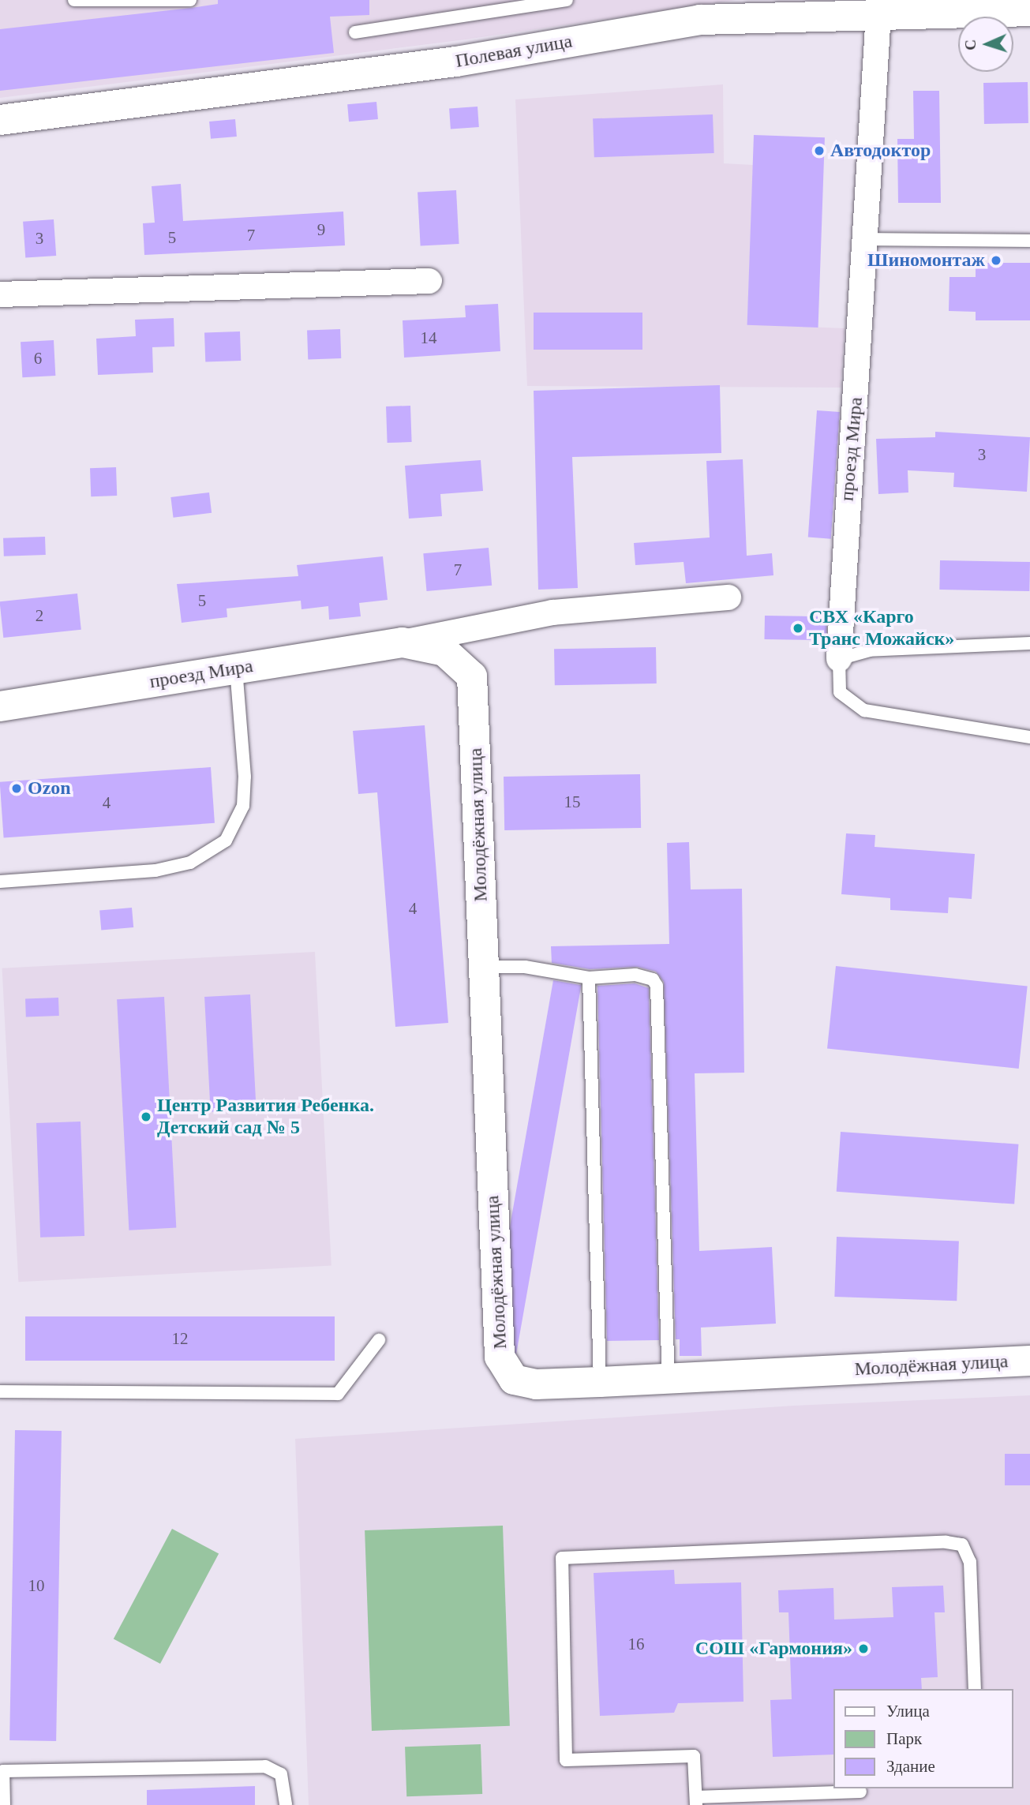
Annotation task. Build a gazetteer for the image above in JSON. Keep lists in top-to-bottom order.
{
  "streets": {
    "street": ["Полевая улица", "проезд Мира", "Молодёжная улица"]
  },
  "crossings": [
    ["Полевая улица", "проезд Мира"],
    ["проезд Мира", "Молодёжная улица"]
  ],
  "places": [
    "Автодоктор",
    "Шиномонтаж",
    "СВХ «Карго Транс Можайск»",
    "Ozon",
    "Центр Развития Ребенка. Детский сад № 5",
    "СОШ «Гармония»"
  ],
  "house_numbers": [
    "9",
    "7",
    "5",
    "3",
    "14",
    "6",
    "3",
    "7",
    "5",
    "2",
    "15",
    "4",
    "4",
    "12",
    "10",
    "16"
  ],
  "legend": ["Улица", "Парк", "Здание"],
  "north": "left"
}
